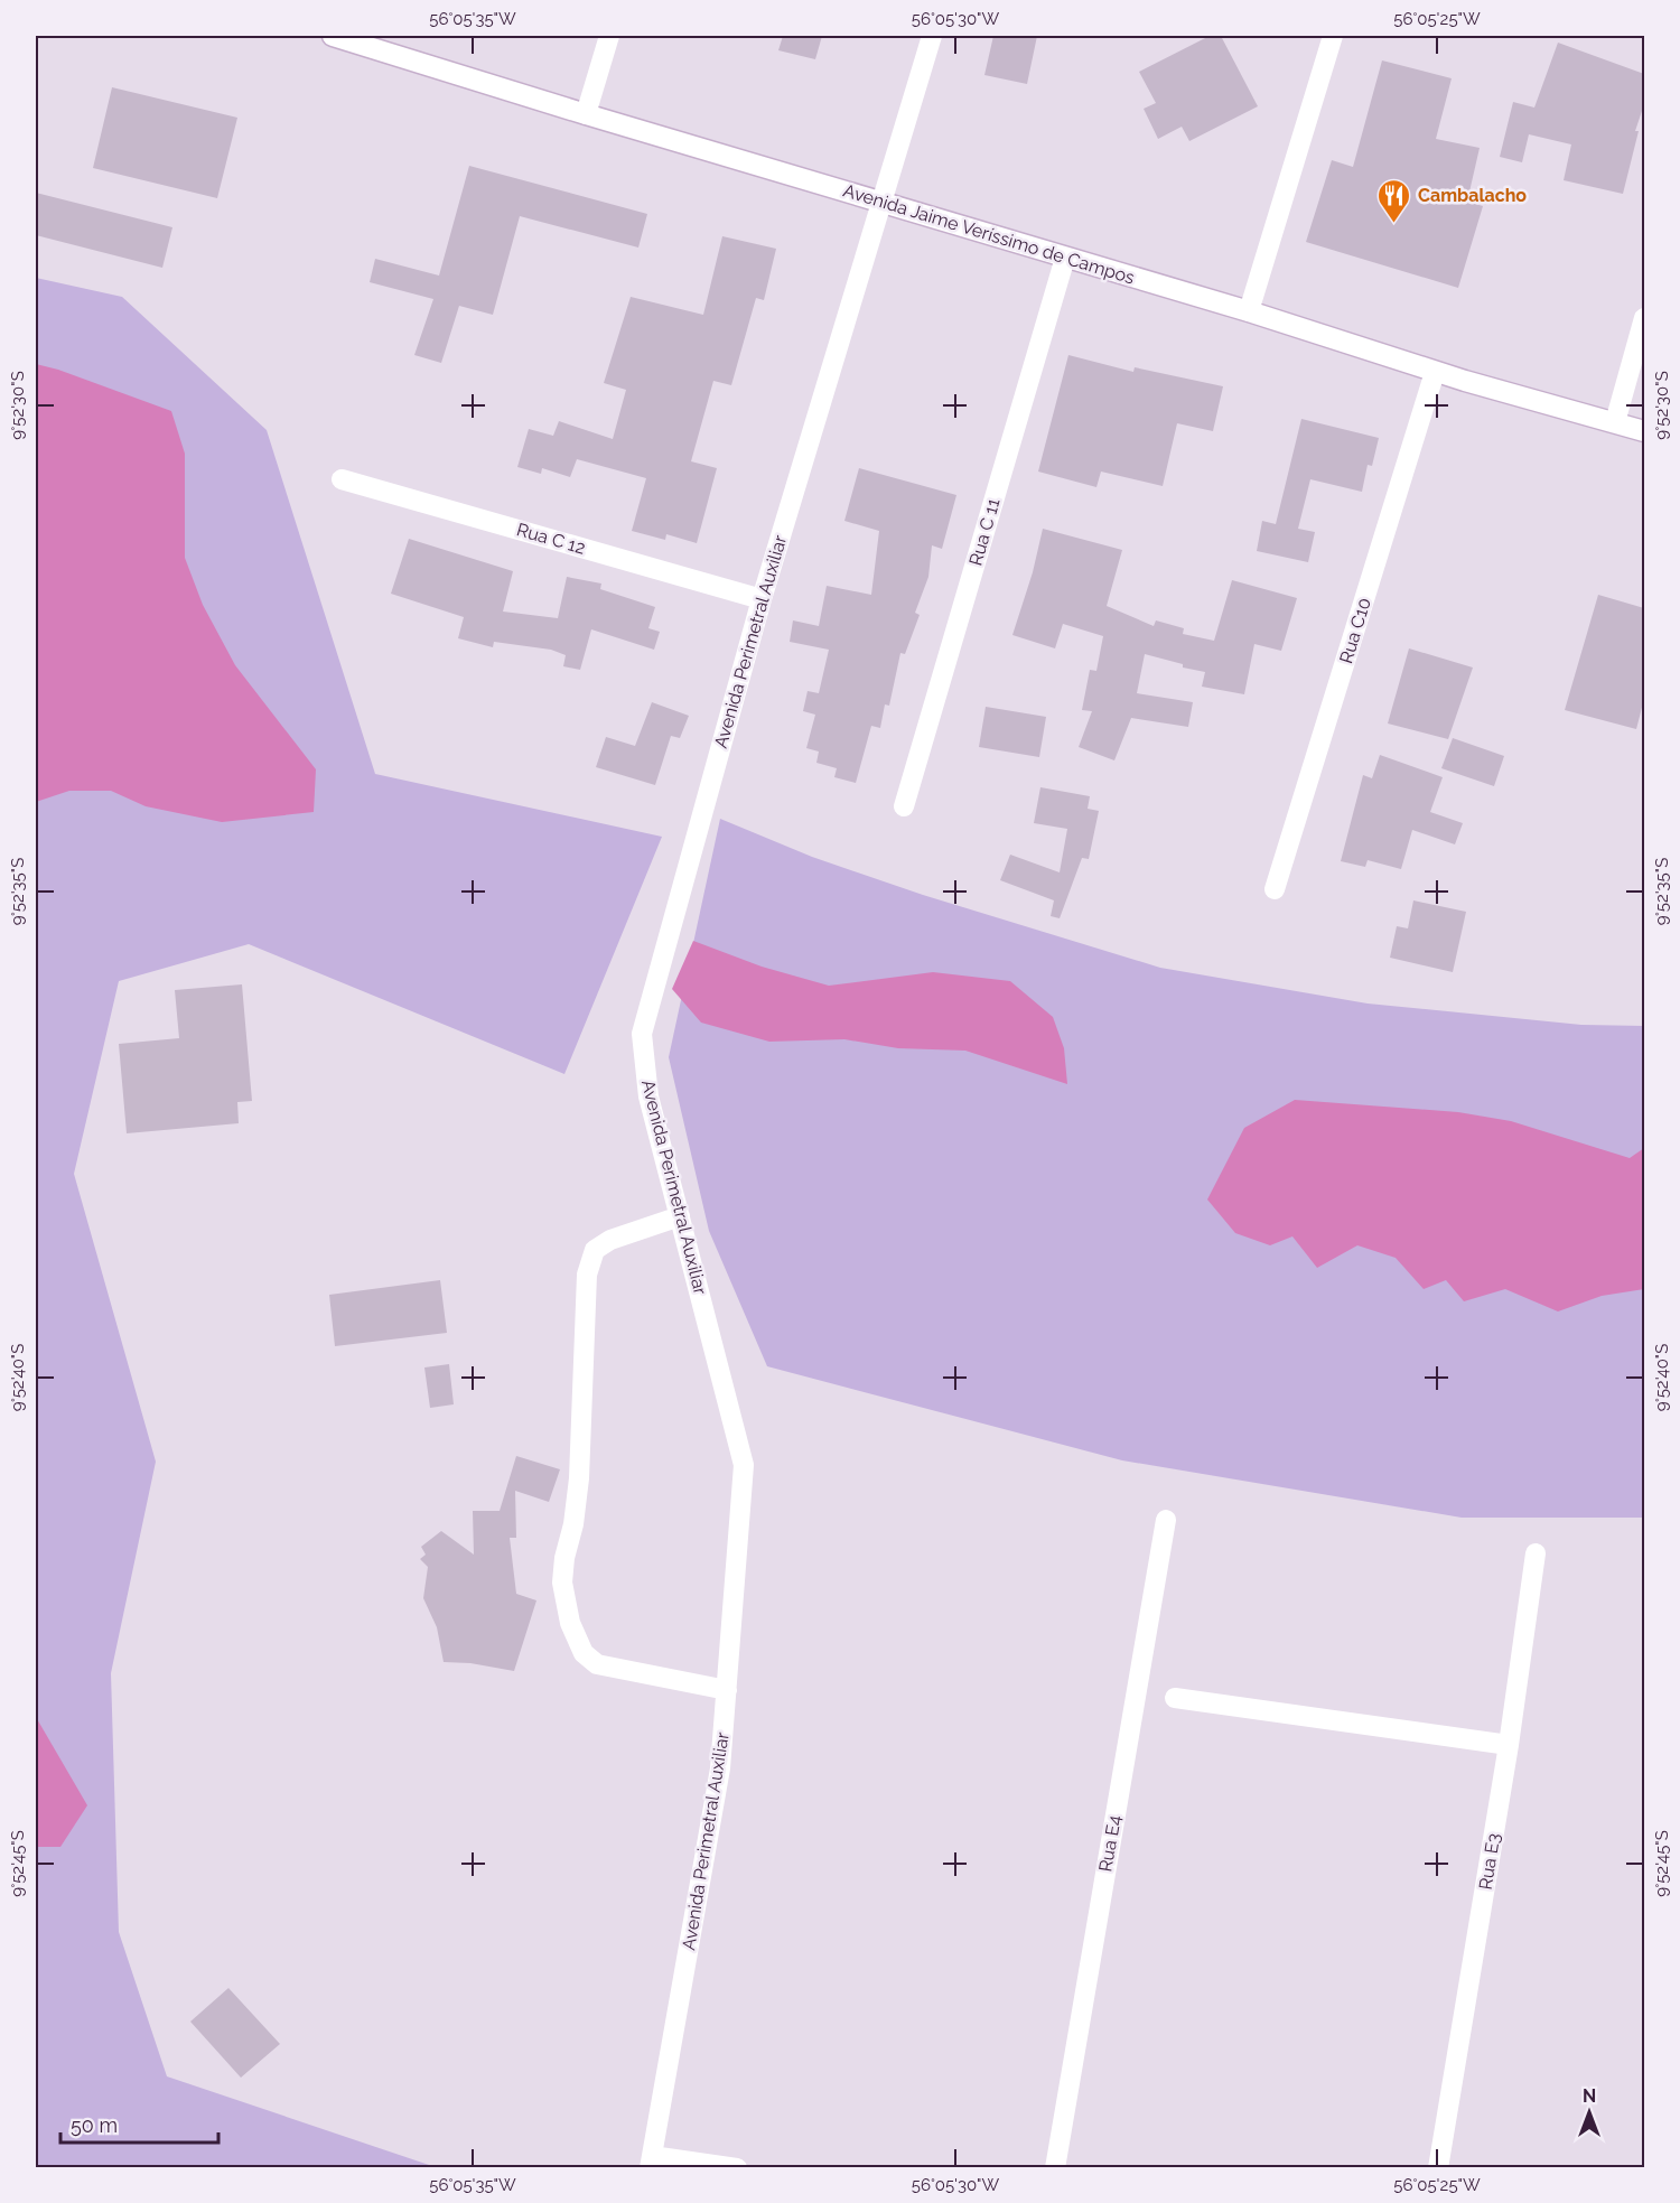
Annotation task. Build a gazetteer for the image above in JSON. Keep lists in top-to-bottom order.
{
  "streets": {
    "street": [
      "Avenida Jaime Veríssimo de Campos",
      "Rua C 11",
      "Rua C 12",
      "Rua C10",
      "Avenida Perimetral Auxiliar",
      "Rua E4",
      "Rua E3"
    ]
  },
  "crossings": [
    ["Avenida Jaime Veríssimo de Campos", "Rua C 11"],
    ["Avenida Jaime Veríssimo de Campos", "Rua C10"],
    ["Avenida Jaime Veríssimo de Campos", "Avenida Perimetral Auxiliar"],
    ["Rua C 12", "Avenida Perimetral Auxiliar"]
  ],
  "places": {
    "restaurant": ["Cambalacho"]
  },
  "scale_bar": "50 m",
  "north": "top",
  "coordinates": [
    "56°05'35\"W",
    "56°05'30\"W",
    "56°05'25\"W",
    "9°52'30\"S",
    "9°52'35\"S",
    "9°52'40\"S",
    "9°52'45\"S"
  ]
}
